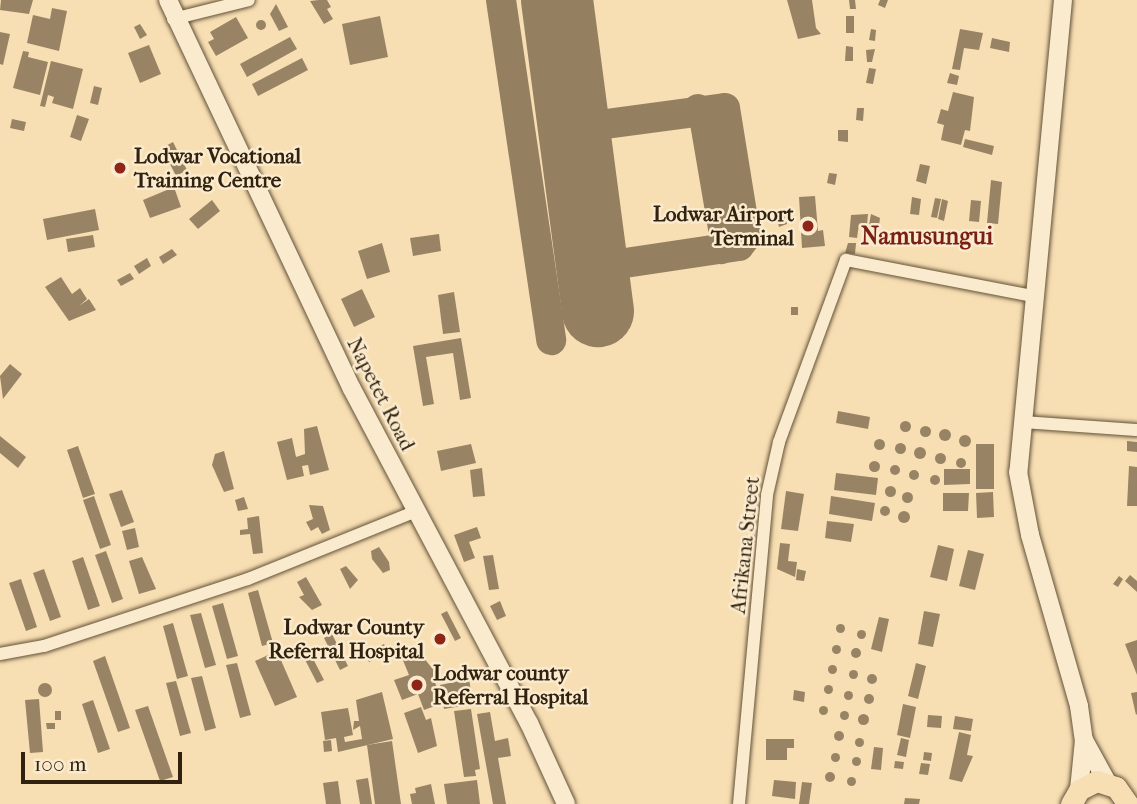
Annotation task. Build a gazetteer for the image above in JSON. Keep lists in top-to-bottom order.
{
  "streets": {
    "main road": ["Napetet Road"],
    "street": ["Afrikana Street"]
  },
  "districts": ["Namusungui"],
  "places": [
    "Lodwar Vocational Training Centre",
    "Lodwar Airport Terminal",
    "Lodwar County Referral Hospital",
    "Lodwar county Referral Hospital"
  ],
  "scale_bar": "100 m"
}
